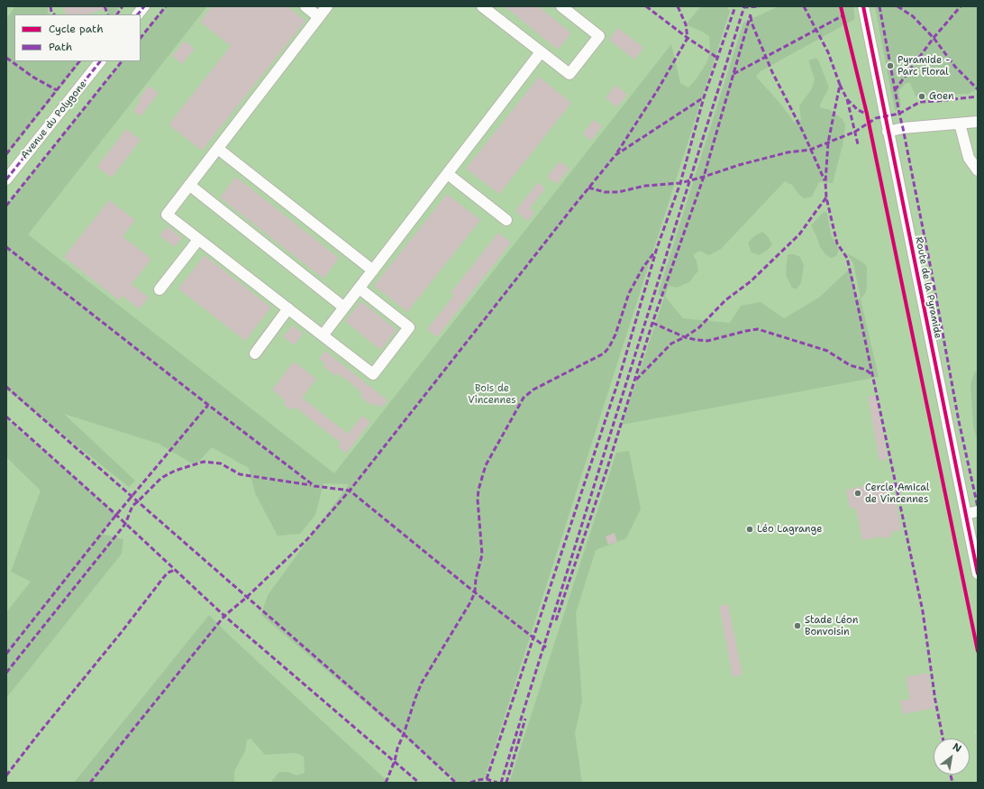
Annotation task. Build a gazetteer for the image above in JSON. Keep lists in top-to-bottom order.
{
  "streets": {
    "street": ["Avenue du Polygone", "Route de la Pyramide"]
  },
  "parks": ["Bois de Vincennes"],
  "places": [
    "Pyramide - Parc Floral",
    "Goen",
    "Cercle Amical de Vincennes",
    "Léo Lagrange",
    "Stade Léon Bonvoisin"
  ],
  "legend": ["Cycle path", "Path"],
  "north": "top right"
}
